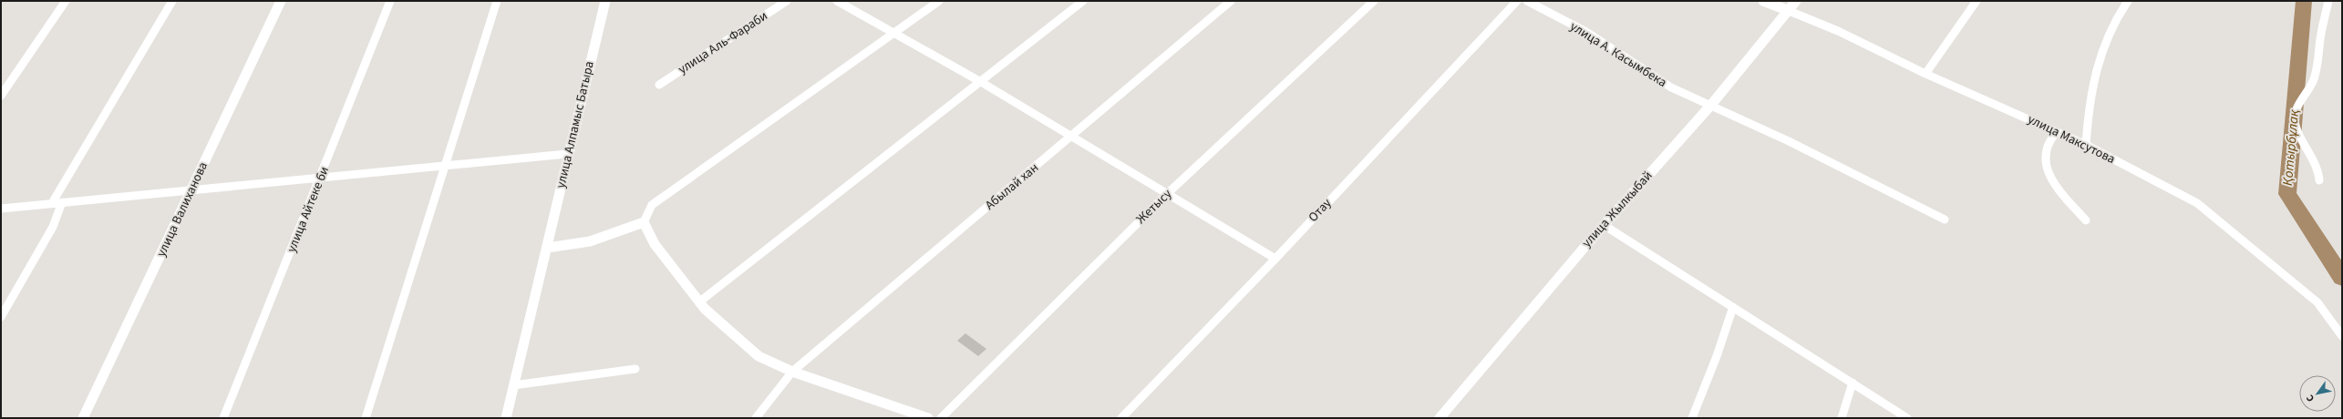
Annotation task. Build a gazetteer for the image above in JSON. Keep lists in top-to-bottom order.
{
  "streets": {
    "street": [
      "улица Аль-Фараби",
      "улица А. Касымбека",
      "улица Алпамыс Батыра",
      "улица Максутова",
      "Абылай хан",
      "Жетысу",
      "улица Валиханова",
      "улица Айтеке би",
      "улица Жылкыбай",
      "Отау"
    ]
  },
  "crossings": [
    ["улица А. Касымбека", "улица Жылкыбай"],
    ["улица Максутова", "улица Жылкыбай"]
  ],
  "water": ["Қотырбұлақ"],
  "north": "bottom left"
}
